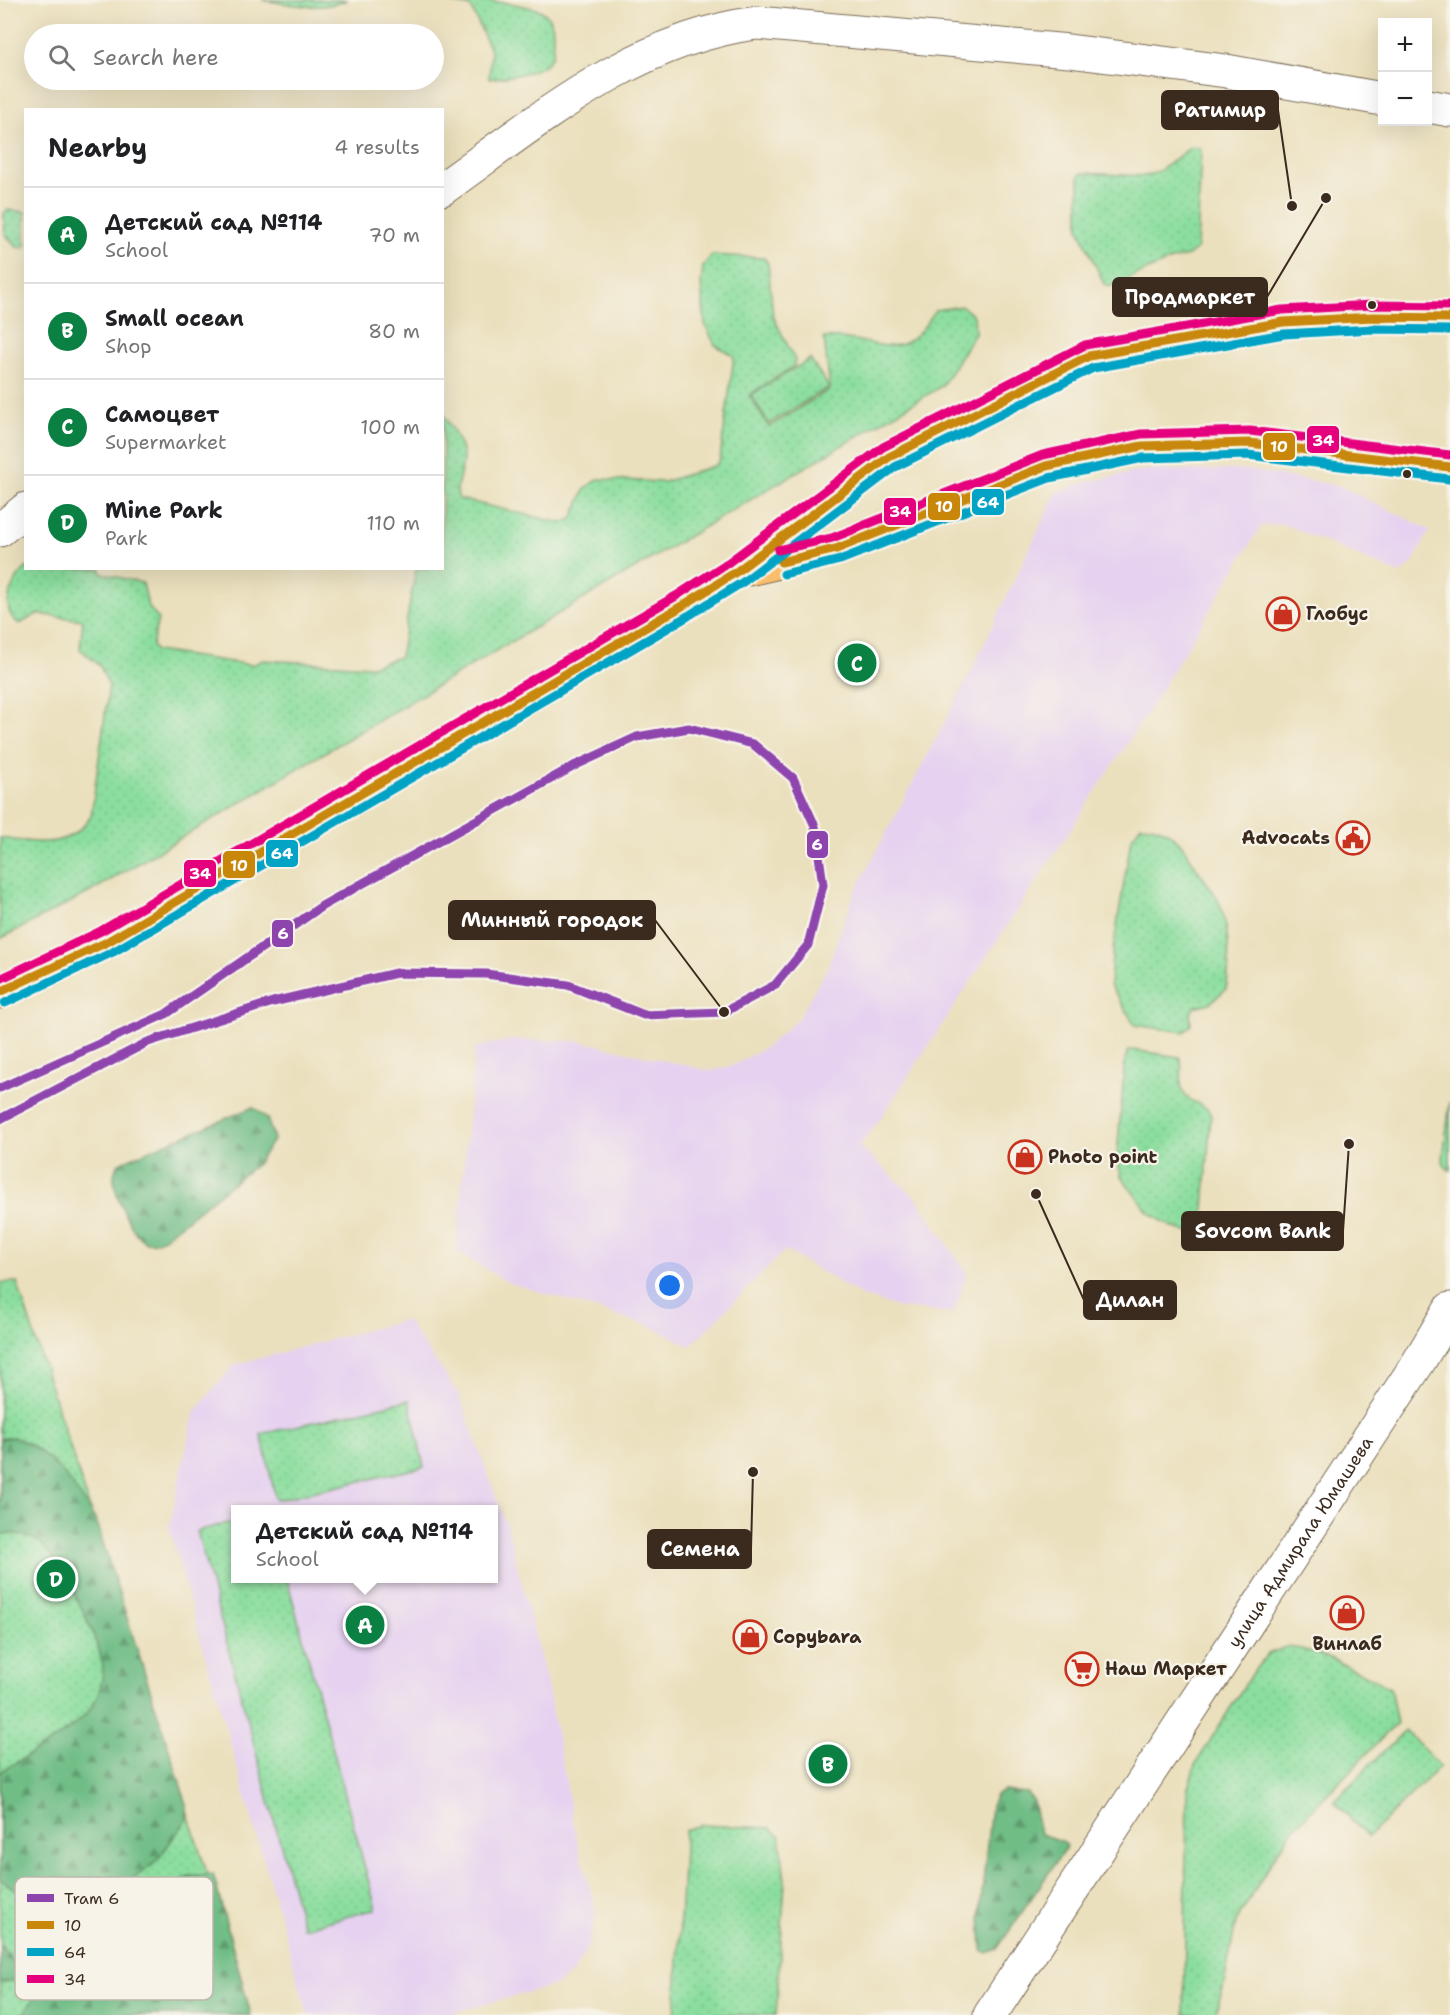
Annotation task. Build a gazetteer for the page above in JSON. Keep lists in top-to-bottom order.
{
  "streets": {
    "street": ["улица Адмирала Юмашева"]
  },
  "places": {
    "other": [
      "Продмаркет",
      "Ратимир",
      "Минный городок",
      "Sovcom Bank",
      "Дилан",
      "Семена"
    ],
    "shop": [
      "Глобус",
      "Photo point",
      "Винлаб",
      "Copybara"
    ],
    "public building": ["Advocats"],
    "supermarket": ["Наш Маркет"]
  },
  "lines": [
    "transit line 34",
    "transit line 10",
    "transit line 64",
    "tram line 6"
  ],
  "legend": [
    "Tram 6",
    "10",
    "64",
    "34"
  ],
  "page": {
    "map_buttons": ["+", "−"],
    "search": "Search here",
    "heading": ["Nearby", "4 results"],
    "list": [
      {
        "mark": "A",
        "name": "Детский сад №114",
        "note": "School",
        "value": "70 m"
      },
      {
        "mark": "B",
        "name": "Small ocean",
        "note": "Shop",
        "value": "80 m"
      },
      {
        "mark": "C",
        "name": "Самоцвет",
        "note": "Supermarket",
        "value": "100 m"
      },
      {
        "mark": "D",
        "name": "Mine Park",
        "note": "Park",
        "value": "110 m"
      }
    ],
    "pins": [
      "C",
      "D",
      "A",
      "B"
    ],
    "popup": ["Детский сад №114", "School"]
  }
}
